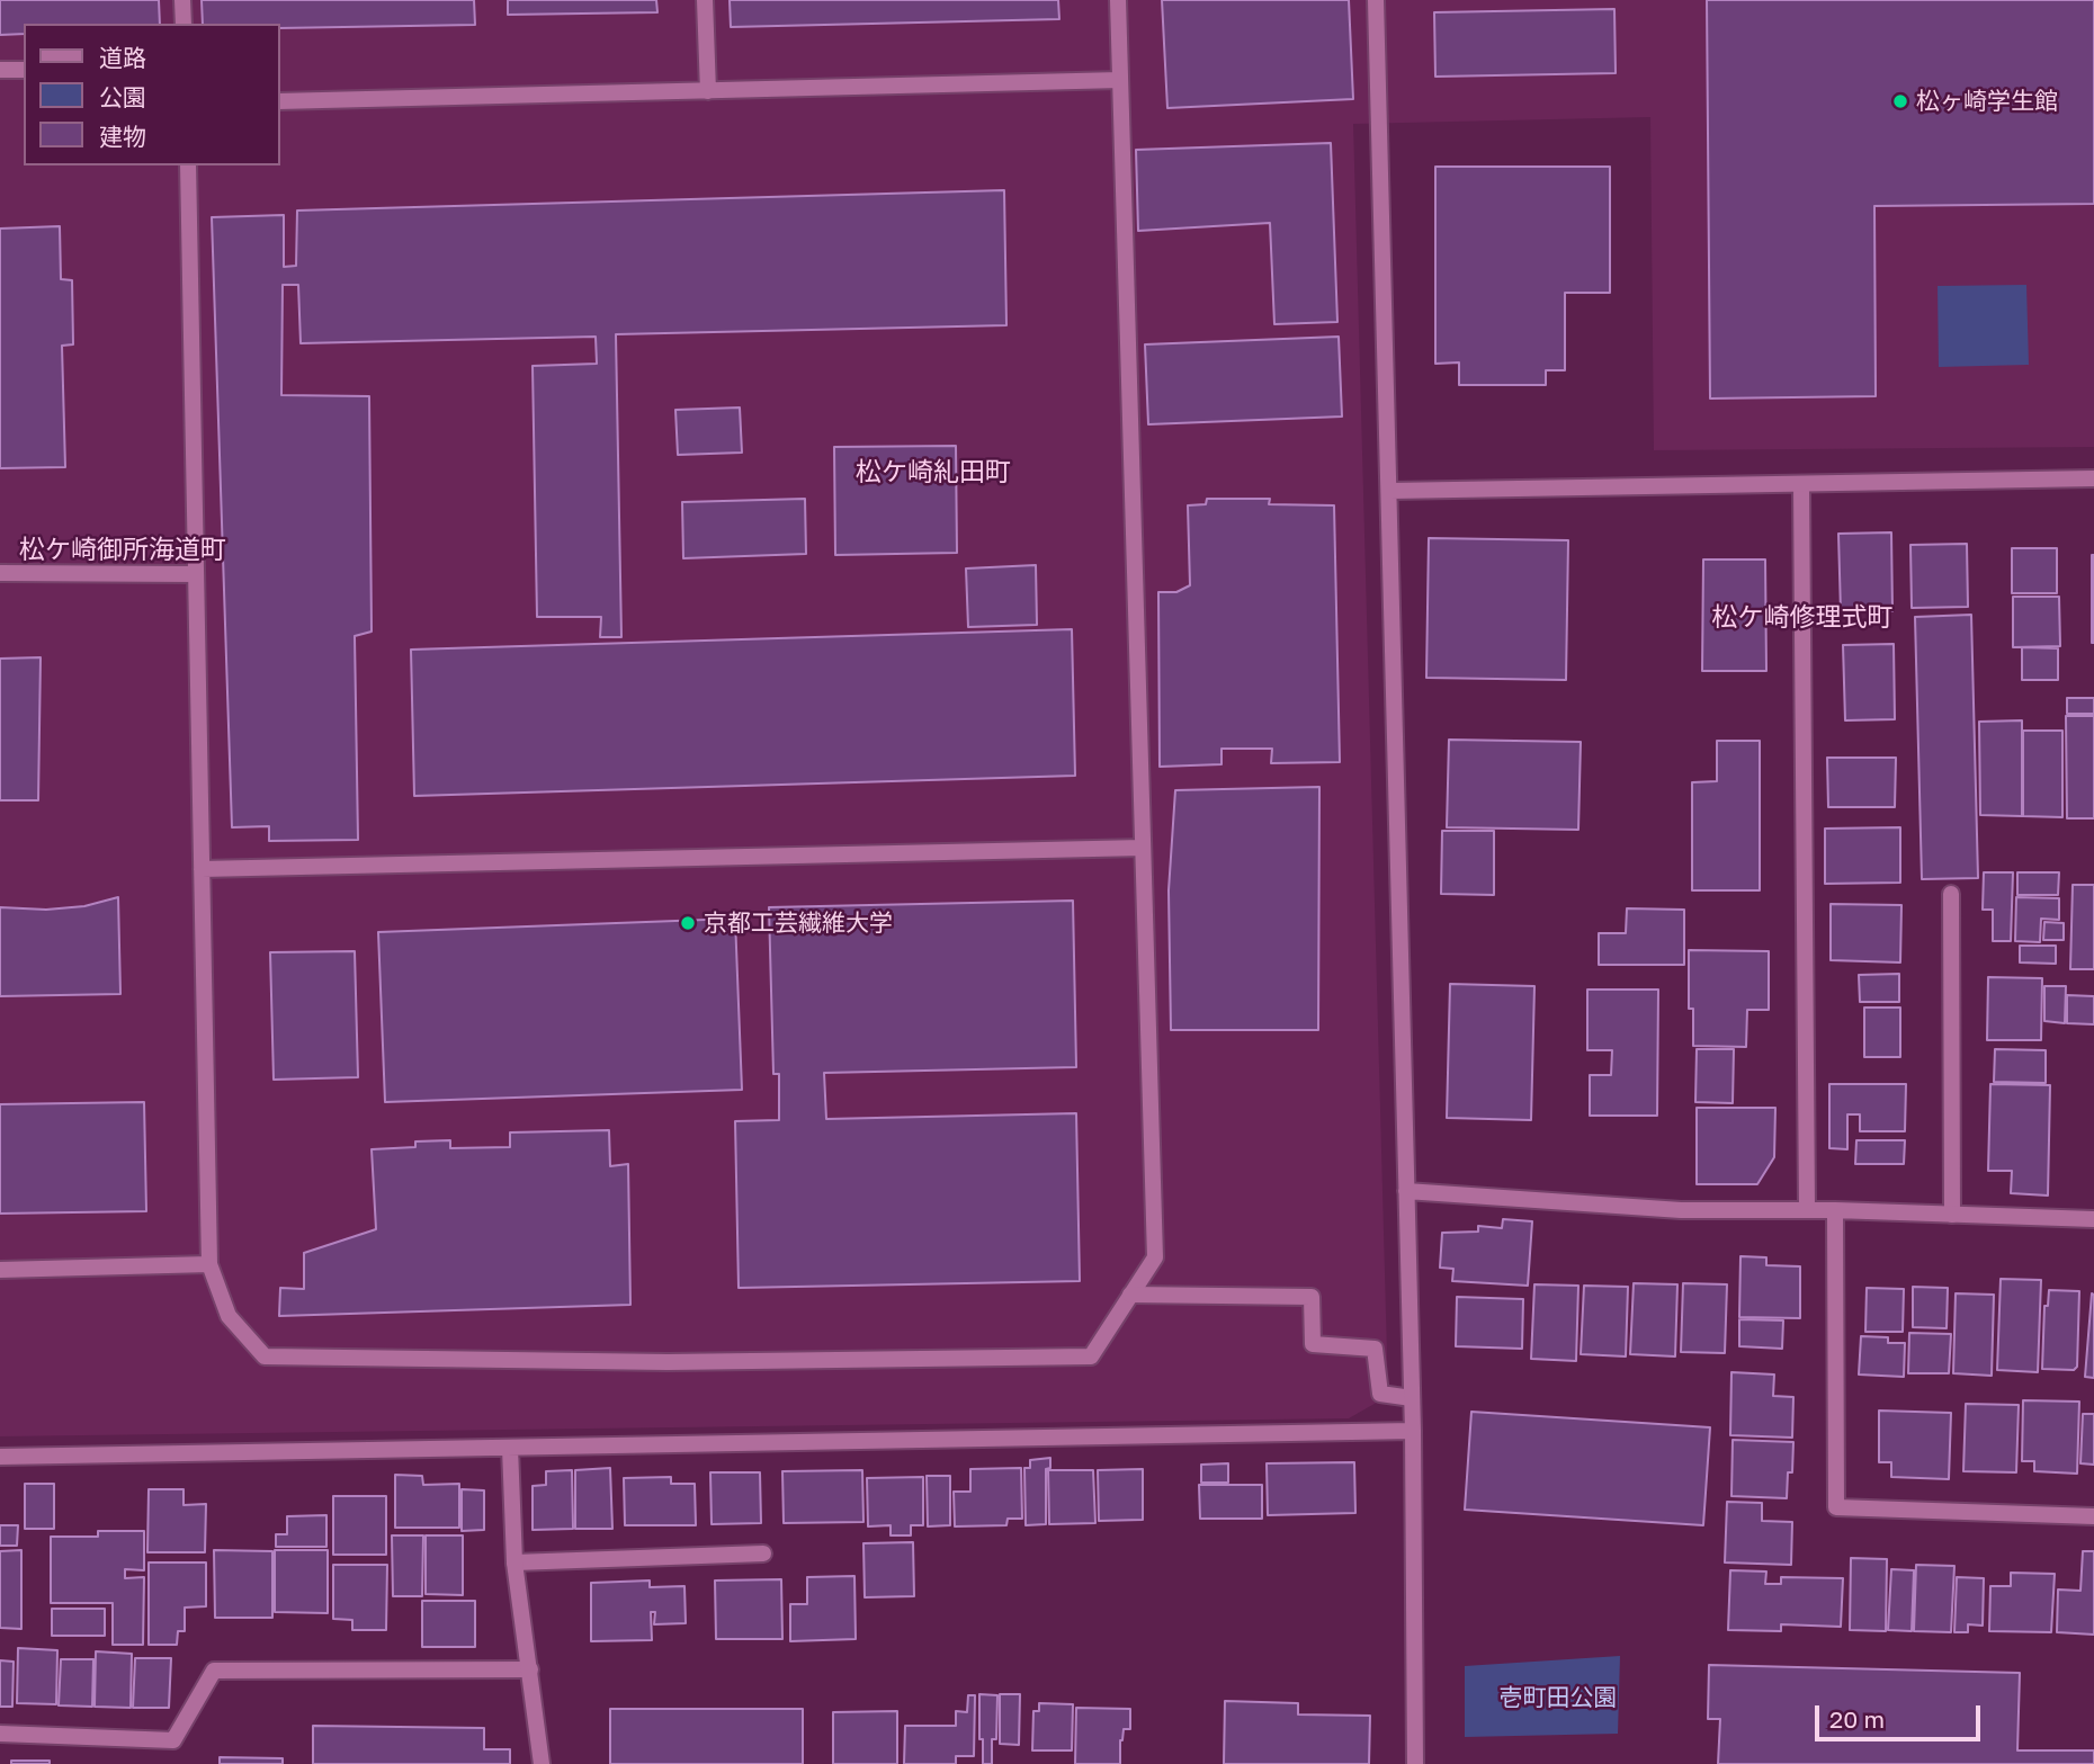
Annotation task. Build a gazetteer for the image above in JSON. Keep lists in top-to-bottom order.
{
  "districts": ["松ケ崎糺田町", "松ケ崎御所海道町", "松ケ崎修理式町"],
  "parks": ["壱町田公園"],
  "places": ["松ヶ崎学生館", "京都工芸繊維大学"],
  "legend": ["道路", "公園", "建物"],
  "scale_bar": "20 m"
}
